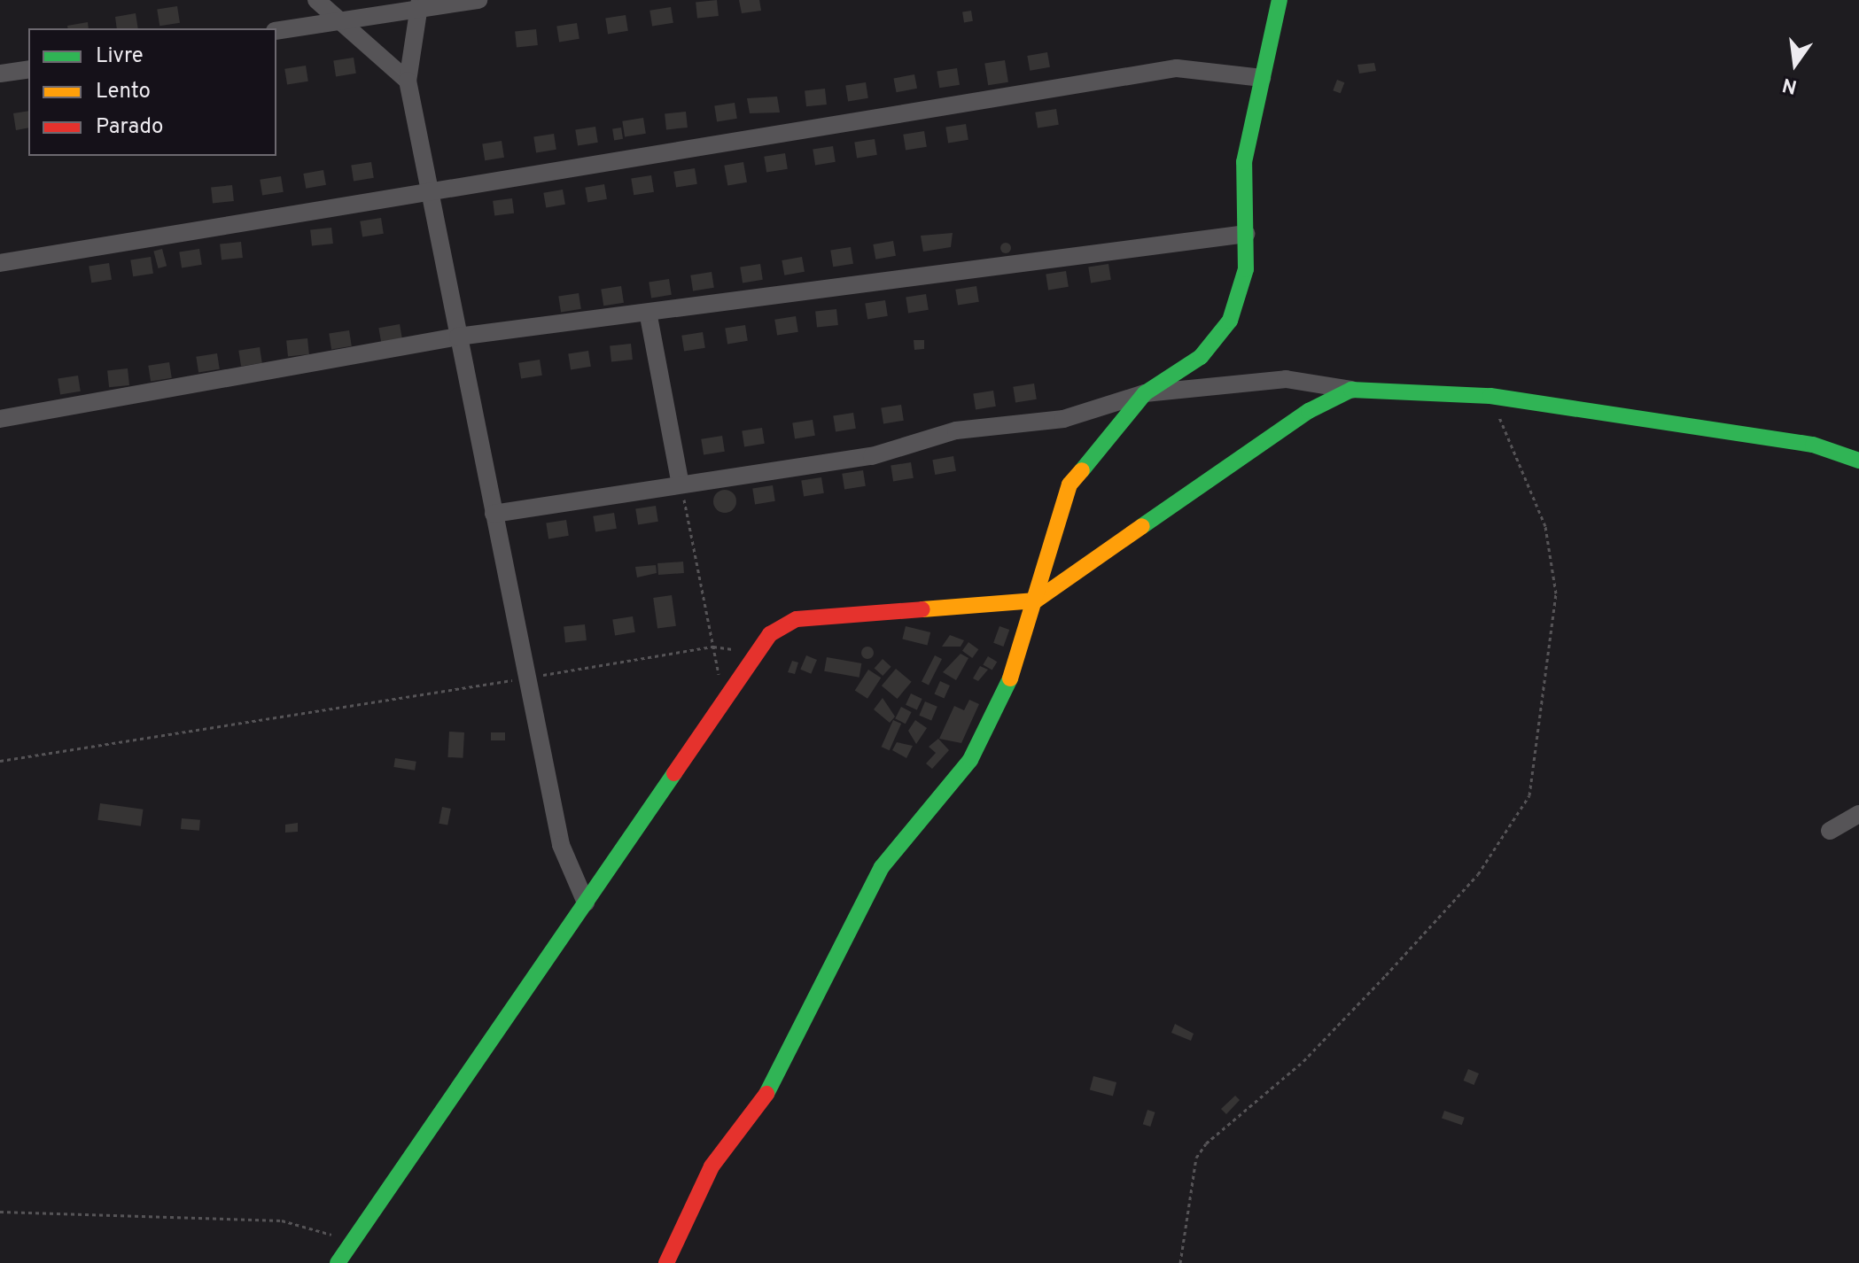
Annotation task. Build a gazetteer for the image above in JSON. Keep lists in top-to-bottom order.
{
  "legend": ["Livre", "Lento", "Parado"],
  "north": "bottom"
}
